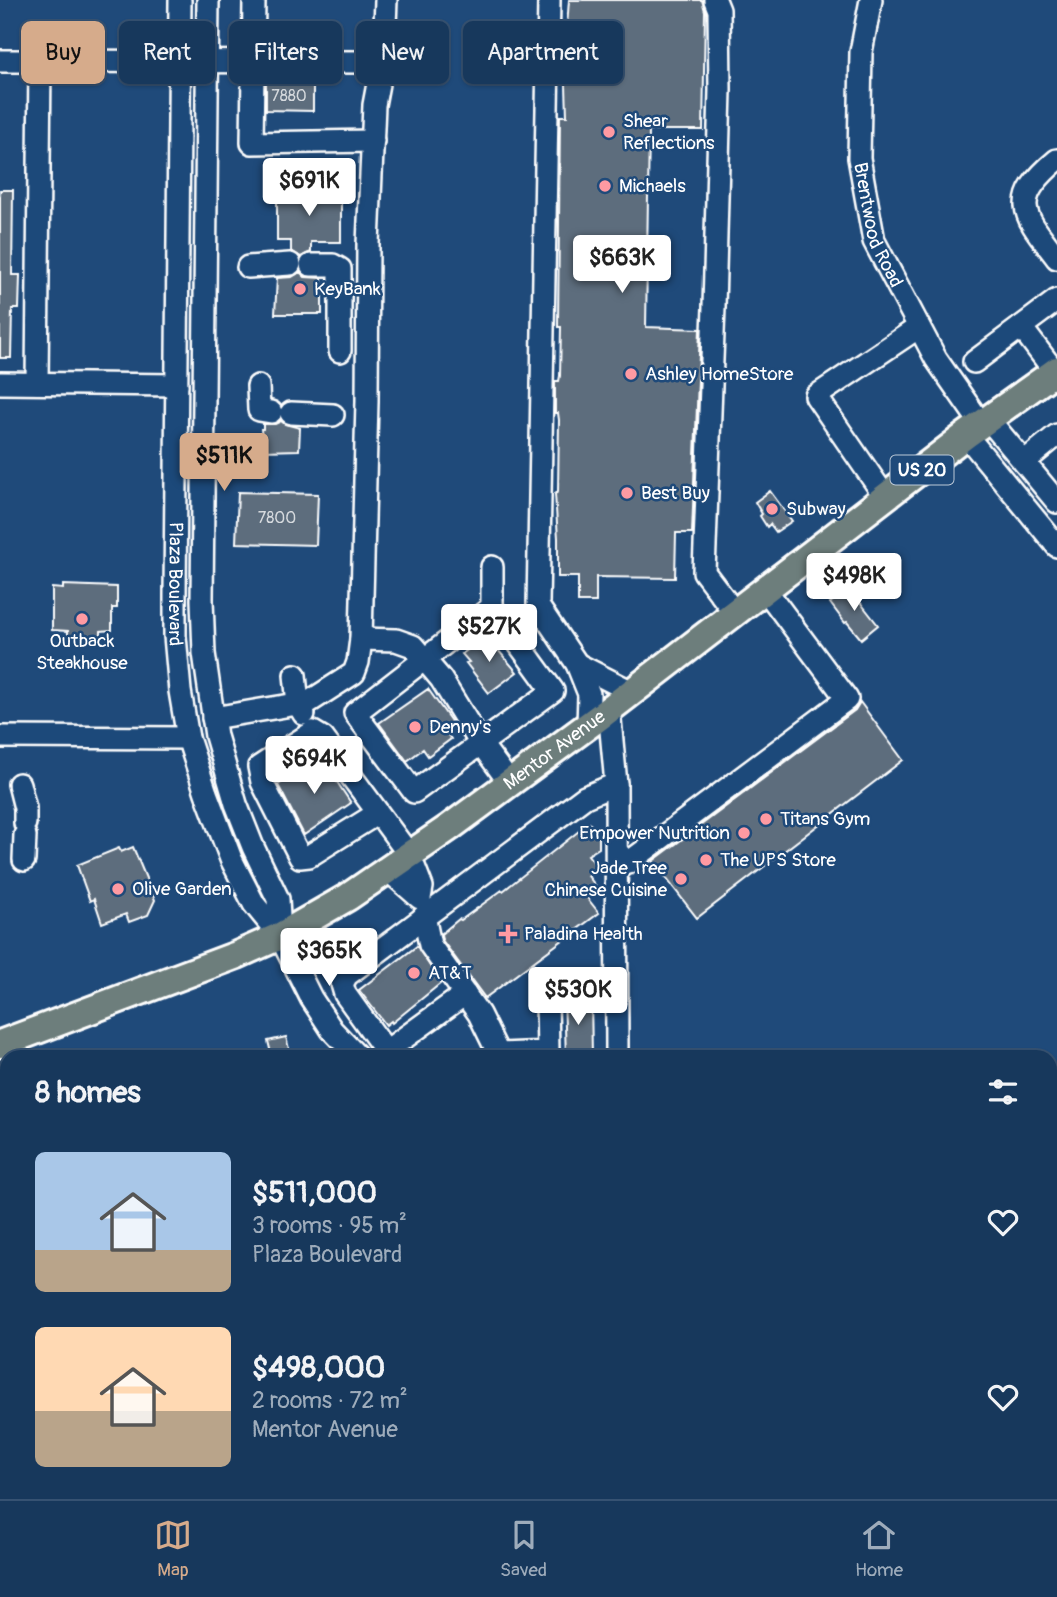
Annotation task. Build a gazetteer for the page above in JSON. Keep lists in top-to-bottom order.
{
  "streets": {
    "main road": ["US 20", "Mentor Avenue"],
    "street": ["Brentwood Road", "Plaza Boulevard"]
  },
  "crossings": [
    ["Brentwood Road", "Mentor Avenue"],
    ["Plaza Boulevard", "Mentor Avenue"]
  ],
  "places": {
    "other": [
      "Shear Reflections",
      "Michaels",
      "KeyBank",
      "Ashley HomeStore",
      "Best Buy",
      "Subway",
      "Outback Steakhouse",
      "Denny's",
      "Titans Gym",
      "Empower Nutrition",
      "The UPS Store",
      "Jade Tree Chinese Cuisine",
      "Olive Garden",
      "AT&T"
    ],
    "health": ["Paladina Health"]
  },
  "house_numbers": ["7880", "7800"],
  "page": {
    "chip": [
      "Buy",
      "Rent",
      "Filters",
      "New",
      "Apartment"
    ],
    "price": [
      "$691K",
      "$663K",
      "$511K",
      "$498K",
      "$527K",
      "$694K",
      "$365K",
      "$530K"
    ],
    "heading": "8 homes",
    "list": [
      {
        "name": "$511,000",
        "note": "3 rooms · 95 m² · Plaza Boulevard"
      },
      {
        "name": "$498,000",
        "note": "2 rooms · 72 m² · Mentor Avenue"
      }
    ],
    "tabs": ["Map", "Saved", "Home"]
  }
}
